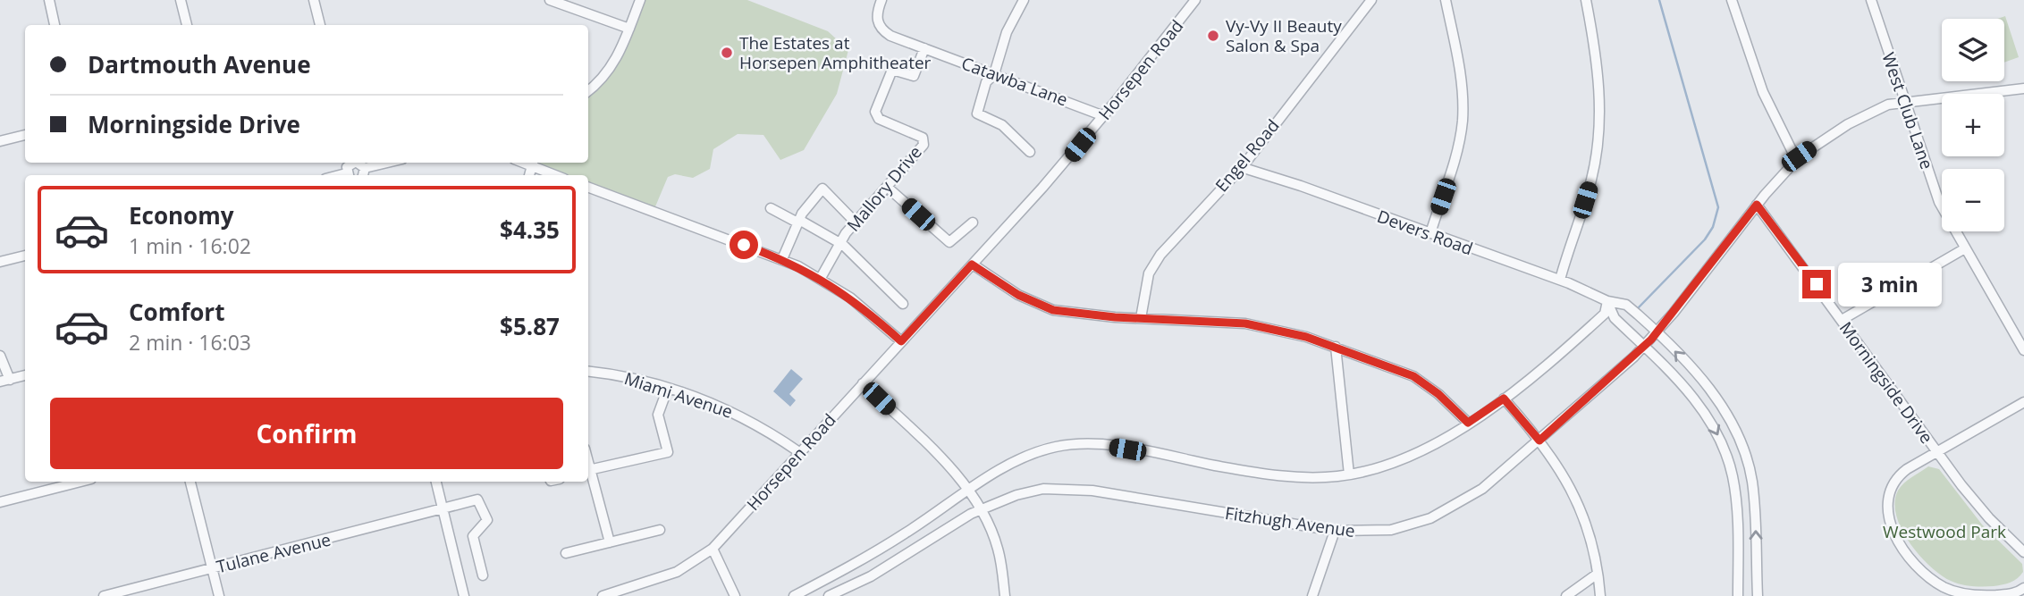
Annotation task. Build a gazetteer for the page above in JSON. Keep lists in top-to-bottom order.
{
  "streets": {
    "street": [
      "Horsepen Road",
      "Catawba Lane",
      "West Club Lane",
      "Engel Road",
      "Mallory Drive",
      "Devers Road",
      "Morningside Drive",
      "Miami Avenue",
      "Fitzhugh Avenue",
      "Tulane Avenue"
    ]
  },
  "crossings": [
    ["Horsepen Road", "Catawba Lane"],
    ["Horsepen Road", "Miami Avenue"],
    ["Catawba Lane", "Mallory Drive"],
    ["West Club Lane", "Fitzhugh Avenue"],
    ["Engel Road", "Devers Road"],
    ["Devers Road", "Fitzhugh Avenue"],
    ["Morningside Drive", "Fitzhugh Avenue"]
  ],
  "parks": ["Westwood Park"],
  "places": ["Vy-Vy II Beauty Salon & Spa", "The Estates at Horsepen Amphitheater"],
  "page": {
    "map_buttons": ["+", "−"],
    "banner": ["Dartmouth Avenue", "Morningside Drive"],
    "list": [
      {
        "name": "Economy",
        "note": "1 min · 16:02",
        "value": "$4.35"
      },
      {
        "name": "Comfort",
        "note": "2 min · 16:03",
        "value": "$5.87"
      }
    ],
    "bubble": "3 min",
    "buttons": "Confirm"
  }
}
